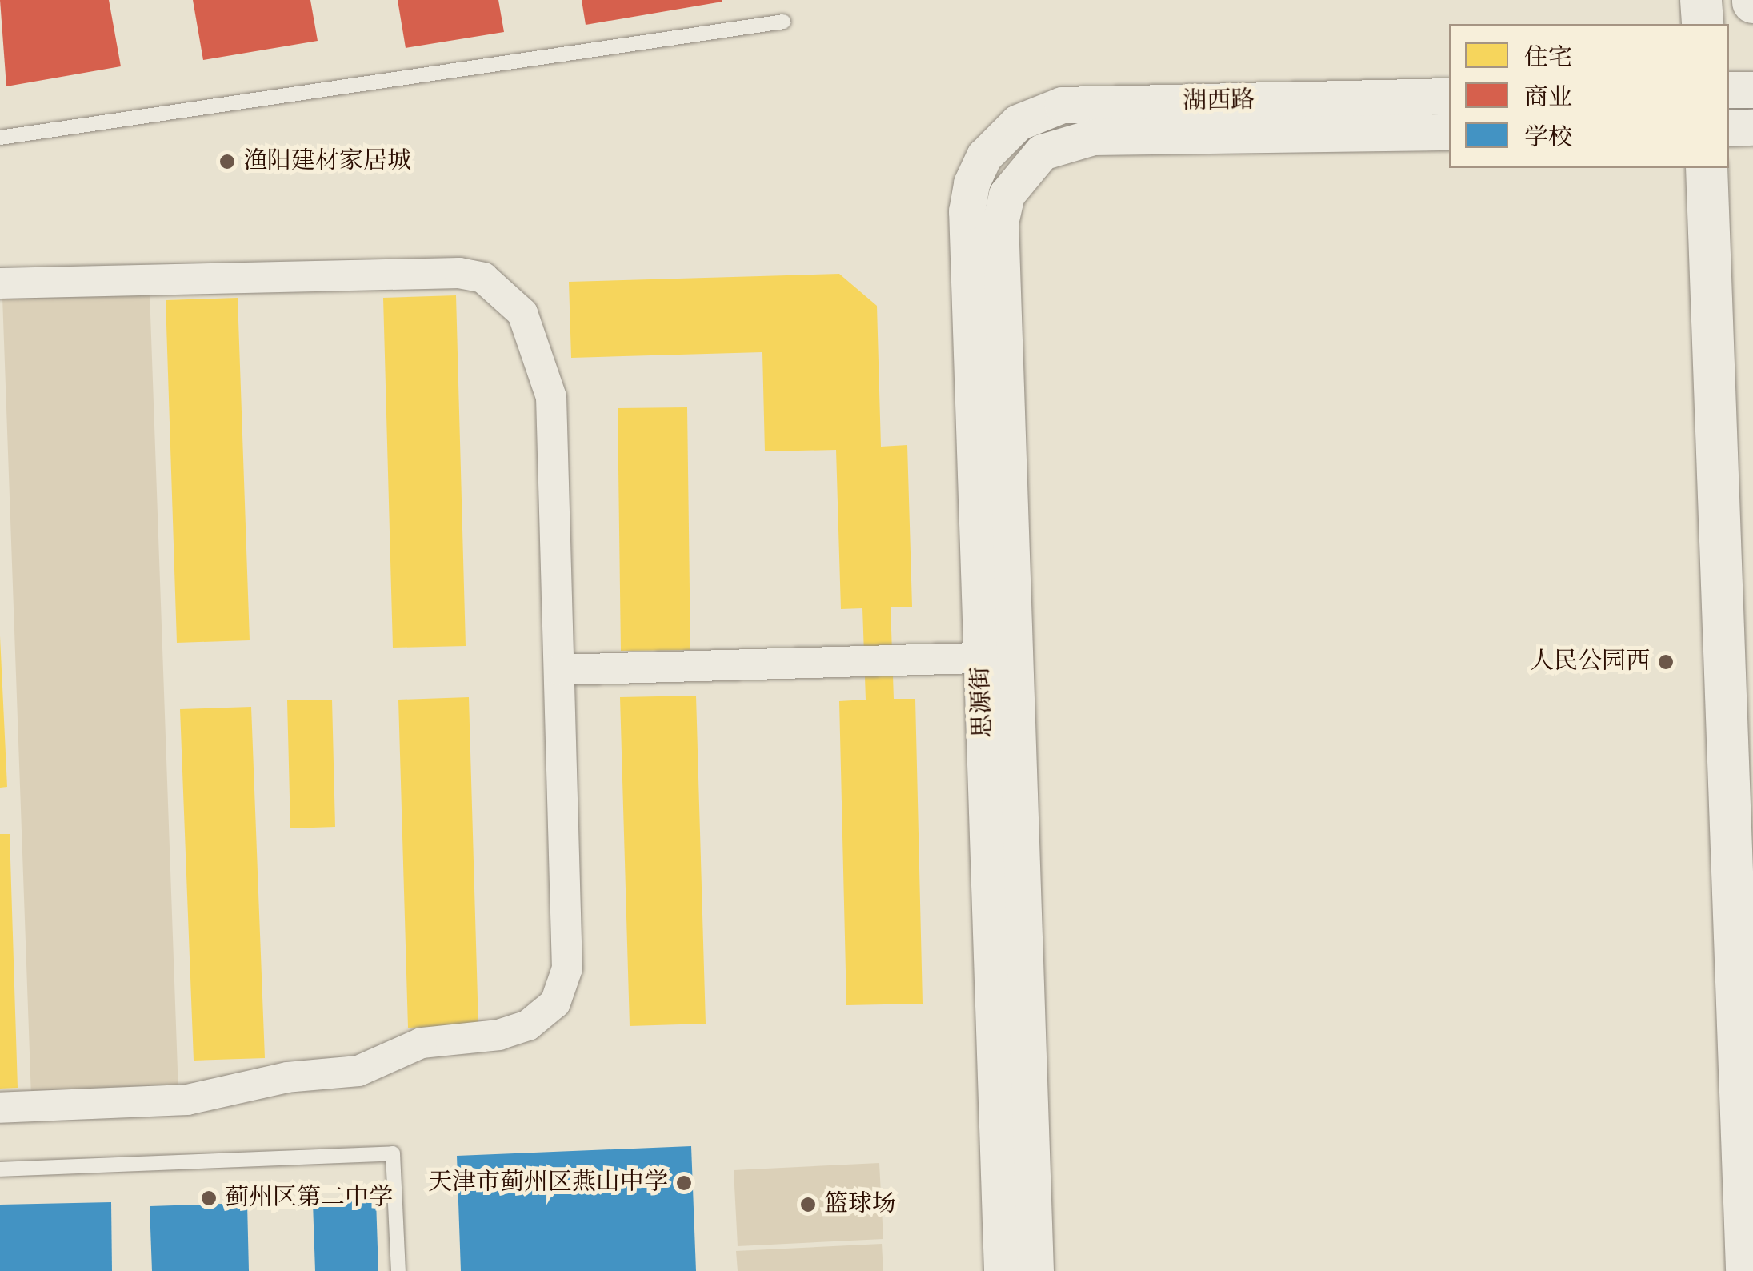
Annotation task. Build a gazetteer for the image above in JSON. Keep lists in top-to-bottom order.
{
  "streets": {
    "street": ["湖西路", "思源街"]
  },
  "crossings": [
    ["湖西路", "思源街"]
  ],
  "places": [
    "渔阳建材家居城",
    "人民公园西",
    "天津市蓟州区燕山中学",
    "蓟州区第二中学",
    "篮球场"
  ],
  "legend": ["住宅", "商业", "学校"]
}
